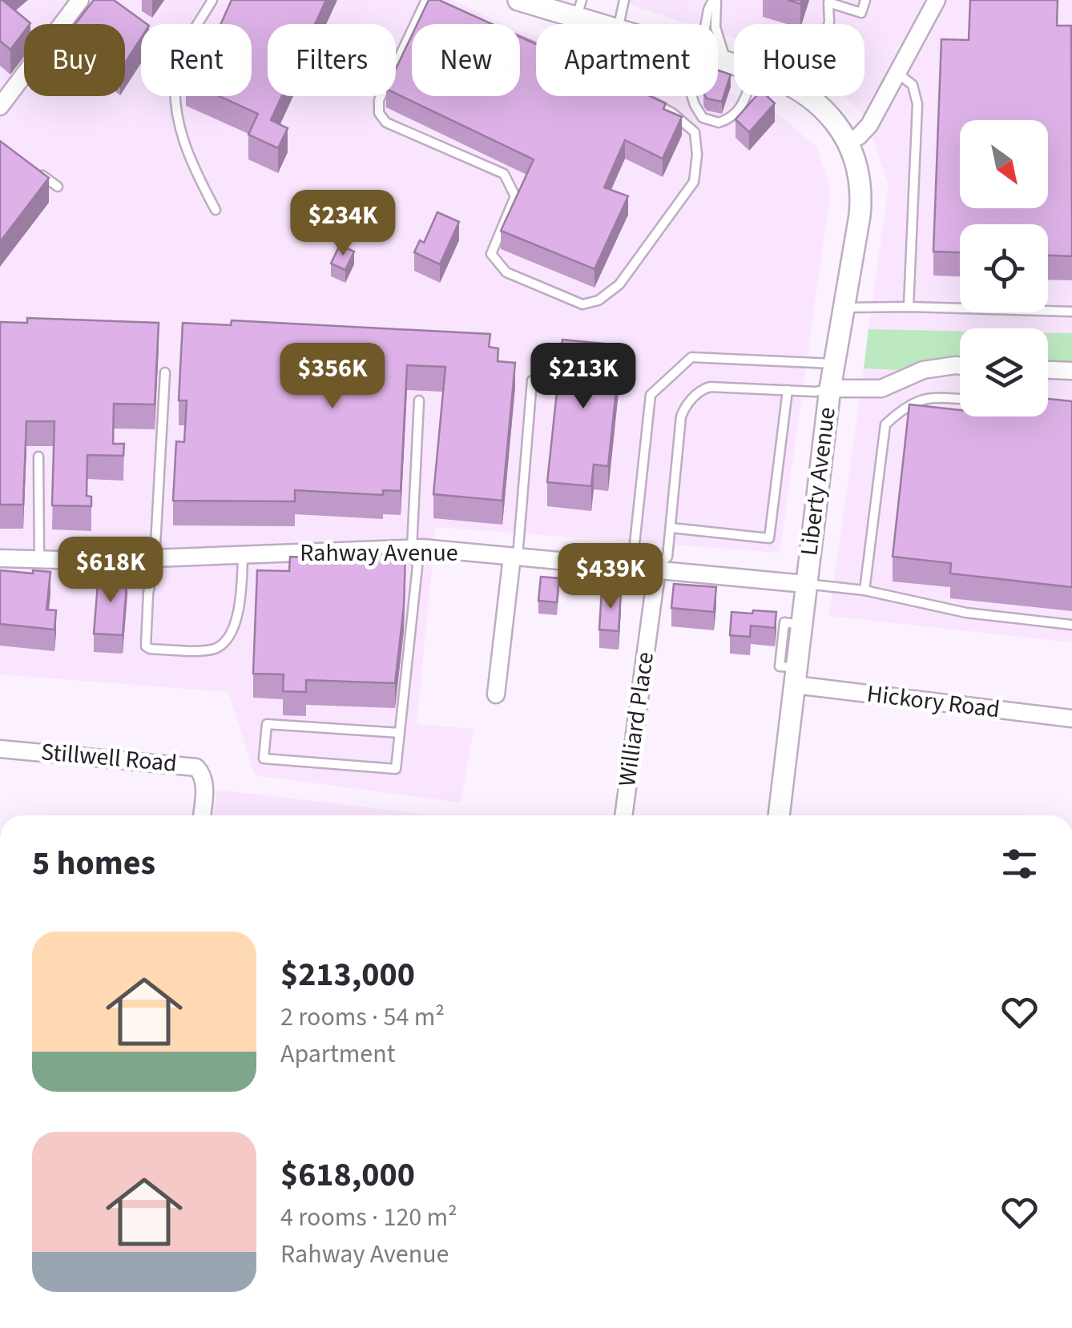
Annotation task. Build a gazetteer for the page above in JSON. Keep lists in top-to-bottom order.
{
  "streets": {
    "street": [
      "Liberty Avenue",
      "Rahway Avenue",
      "Hickory Road",
      "Williard Place",
      "Stillwell Road"
    ]
  },
  "crossings": [
    ["Liberty Avenue", "Rahway Avenue"],
    ["Liberty Avenue", "Hickory Road"],
    ["Rahway Avenue", "Williard Place"]
  ],
  "north": "bottom right",
  "page": {
    "chip": [
      "Buy",
      "Rent",
      "Filters",
      "New",
      "Apartment",
      "House"
    ],
    "price": [
      "$234K",
      "$356K",
      "$213K",
      "$618K",
      "$439K"
    ],
    "heading": "5 homes",
    "list": [
      {
        "name": "$213,000",
        "note": "2 rooms · 54 m² · Apartment"
      },
      {
        "name": "$618,000",
        "note": "4 rooms · 120 m² · Rahway Avenue"
      }
    ]
  }
}
